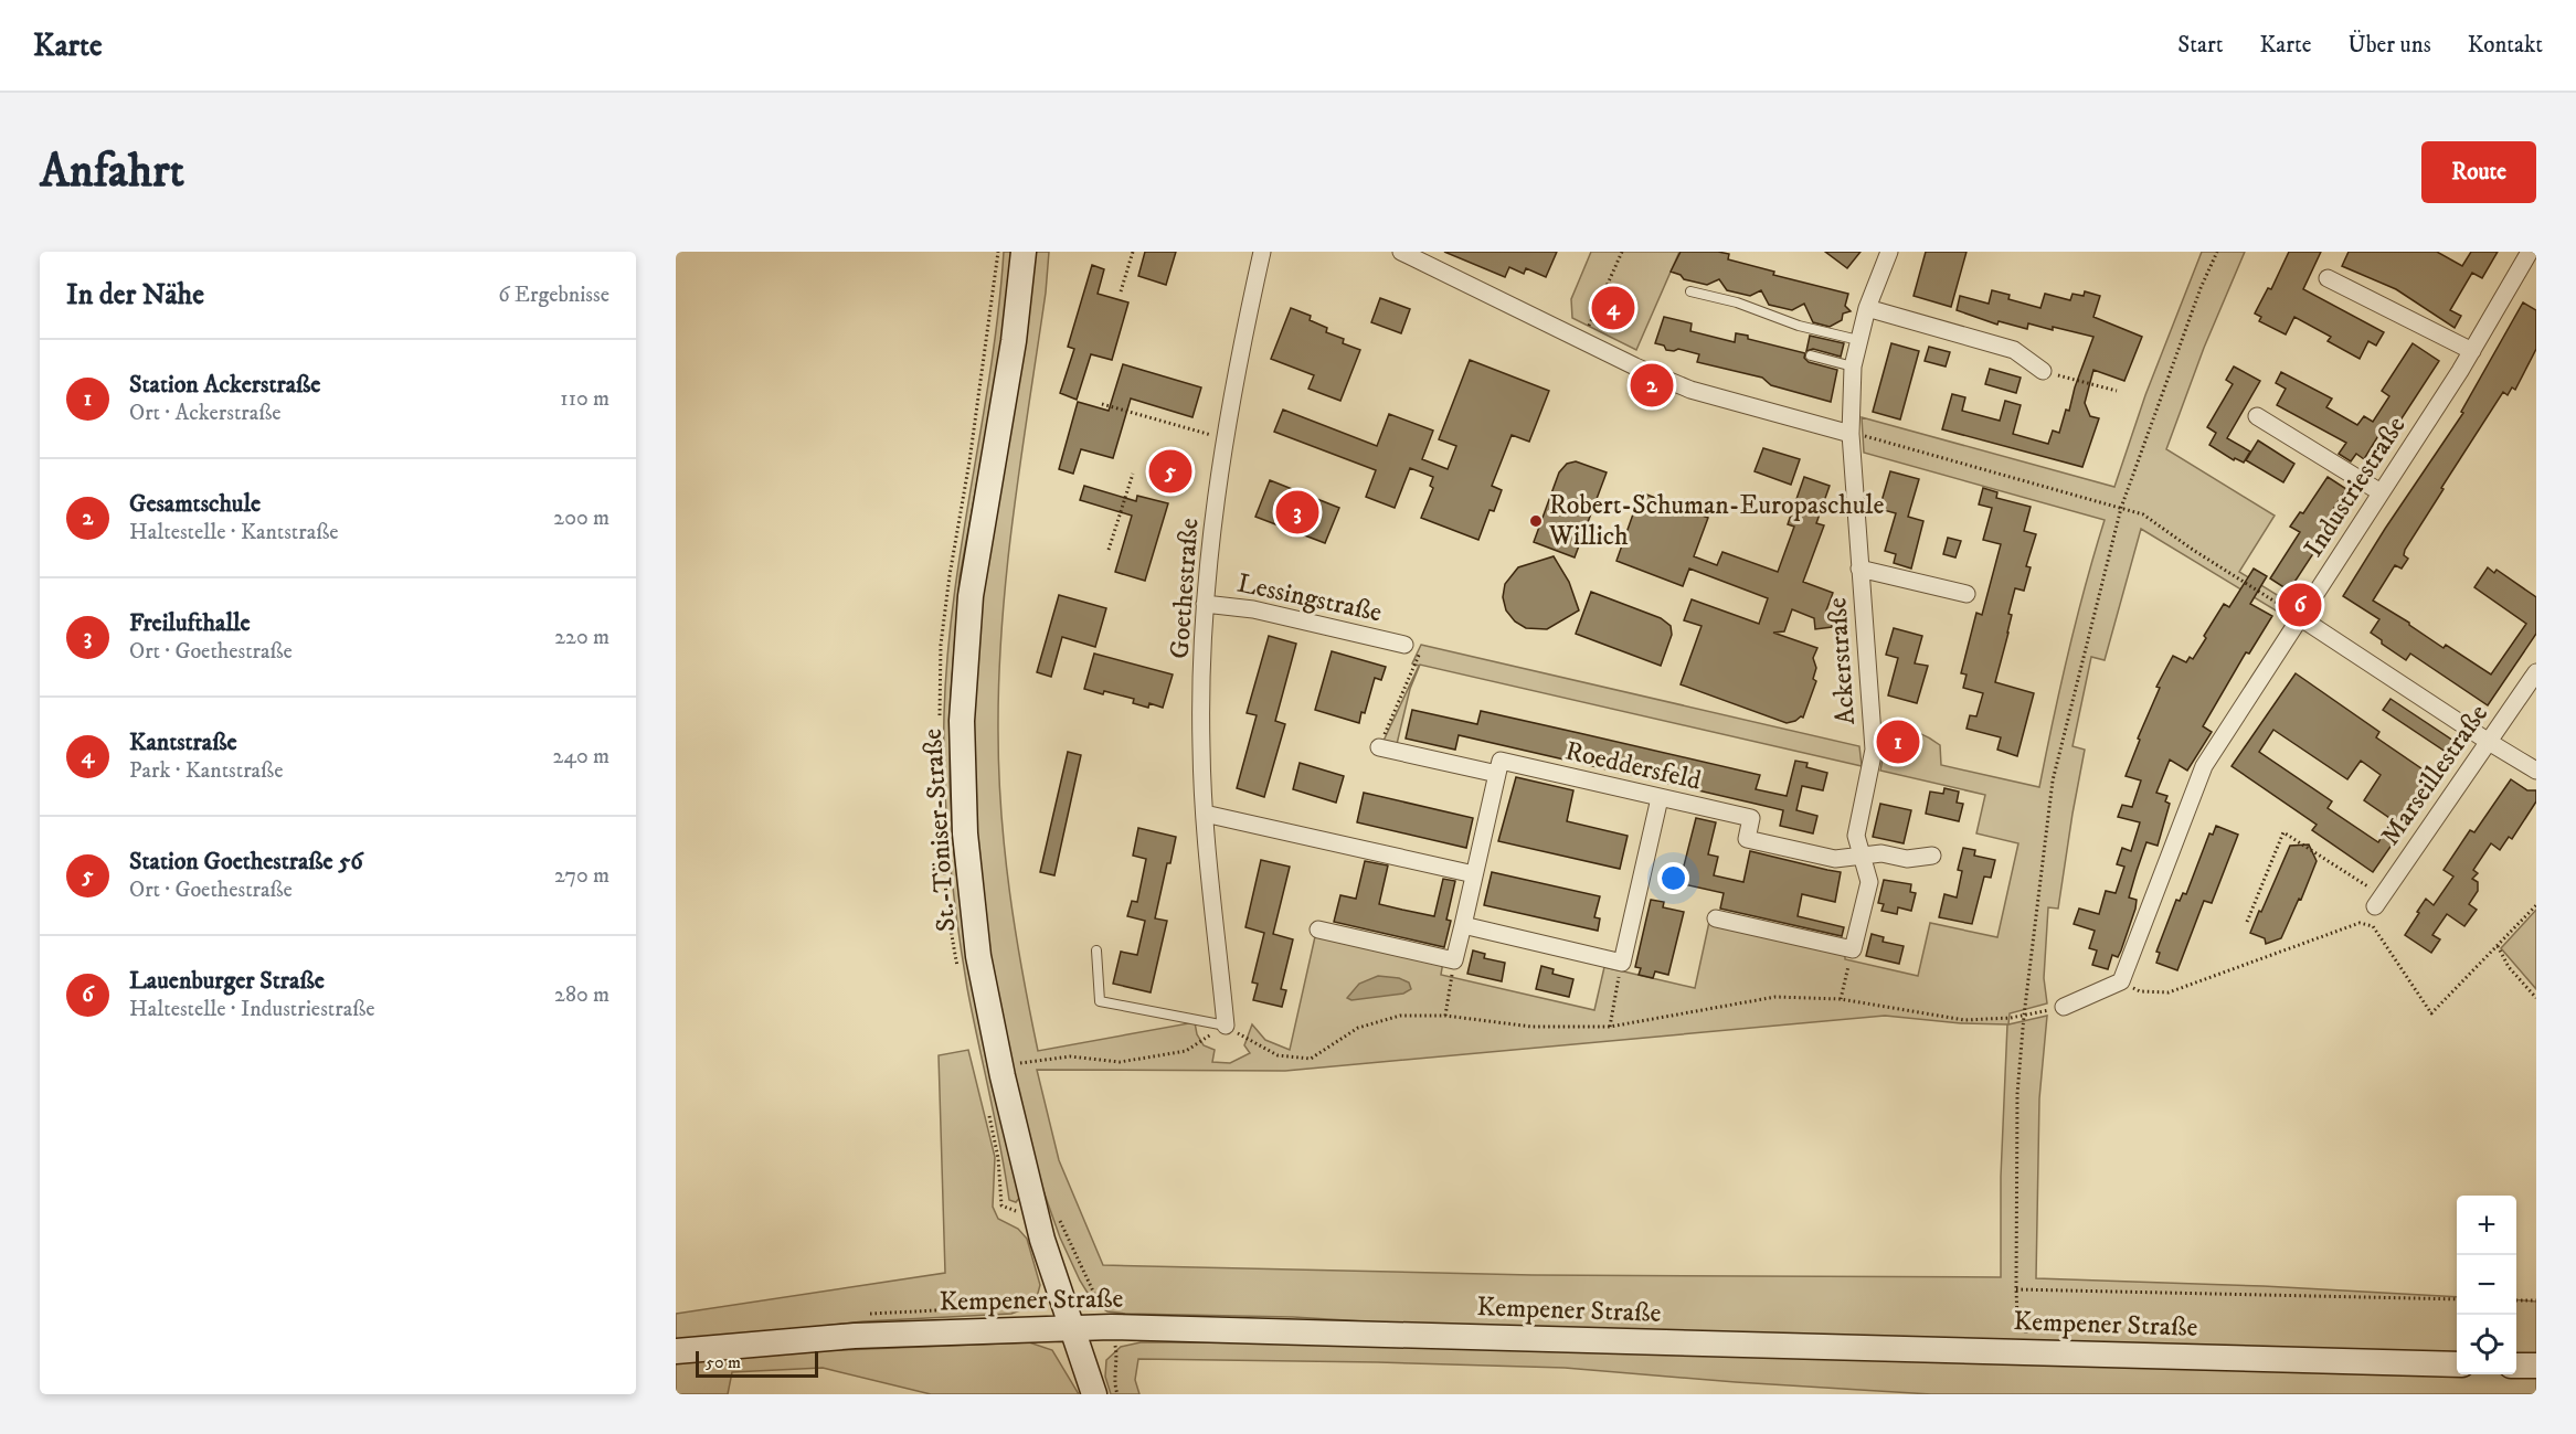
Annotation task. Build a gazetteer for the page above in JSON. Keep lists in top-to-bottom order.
{
  "streets": {
    "main road": ["St.-Töniser-Straße", "Kempener Straße"],
    "street": [
      "Industriestraße",
      "Goethestraße",
      "Lessingstraße",
      "Ackerstraße",
      "Roeddersfeld",
      "Marseillestraße"
    ]
  },
  "crossings": [
    ["Goethestraße", "Lessingstraße"],
    ["Ackerstraße", "Roeddersfeld"],
    ["St.-Töniser-Straße", "Kempener Straße"]
  ],
  "places": ["Robert-Schuman-Europaschule Willich"],
  "scale_bar": "50 m",
  "page": {
    "header": "Karte",
    "nav": [
      "Start",
      "Karte",
      "Über uns",
      "Kontakt"
    ],
    "buttons": "Route",
    "title": "Anfahrt",
    "heading": ["In der Nähe", "6 Ergebnisse"],
    "pins": [
      "4",
      "2",
      "5",
      "3",
      "6",
      "1"
    ],
    "list": [
      {
        "mark": "1",
        "name": "Station Ackerstraße",
        "note": "Ort · Ackerstraße",
        "value": "110 m"
      },
      {
        "mark": "2",
        "name": "Gesamtschule",
        "note": "Haltestelle · Kantstraße",
        "value": "200 m"
      },
      {
        "mark": "3",
        "name": "Freilufthalle",
        "note": "Ort · Goethestraße",
        "value": "220 m"
      },
      {
        "mark": "4",
        "name": "Kantstraße",
        "note": "Park · Kantstraße",
        "value": "240 m"
      },
      {
        "mark": "5",
        "name": "Station Goethestraße 56",
        "note": "Ort · Goethestraße",
        "value": "270 m"
      },
      {
        "mark": "6",
        "name": "Lauenburger Straße",
        "note": "Haltestelle · Industriestraße",
        "value": "280 m"
      }
    ],
    "map_buttons": ["+", "−"],
    "scale": "50 m"
  }
}
